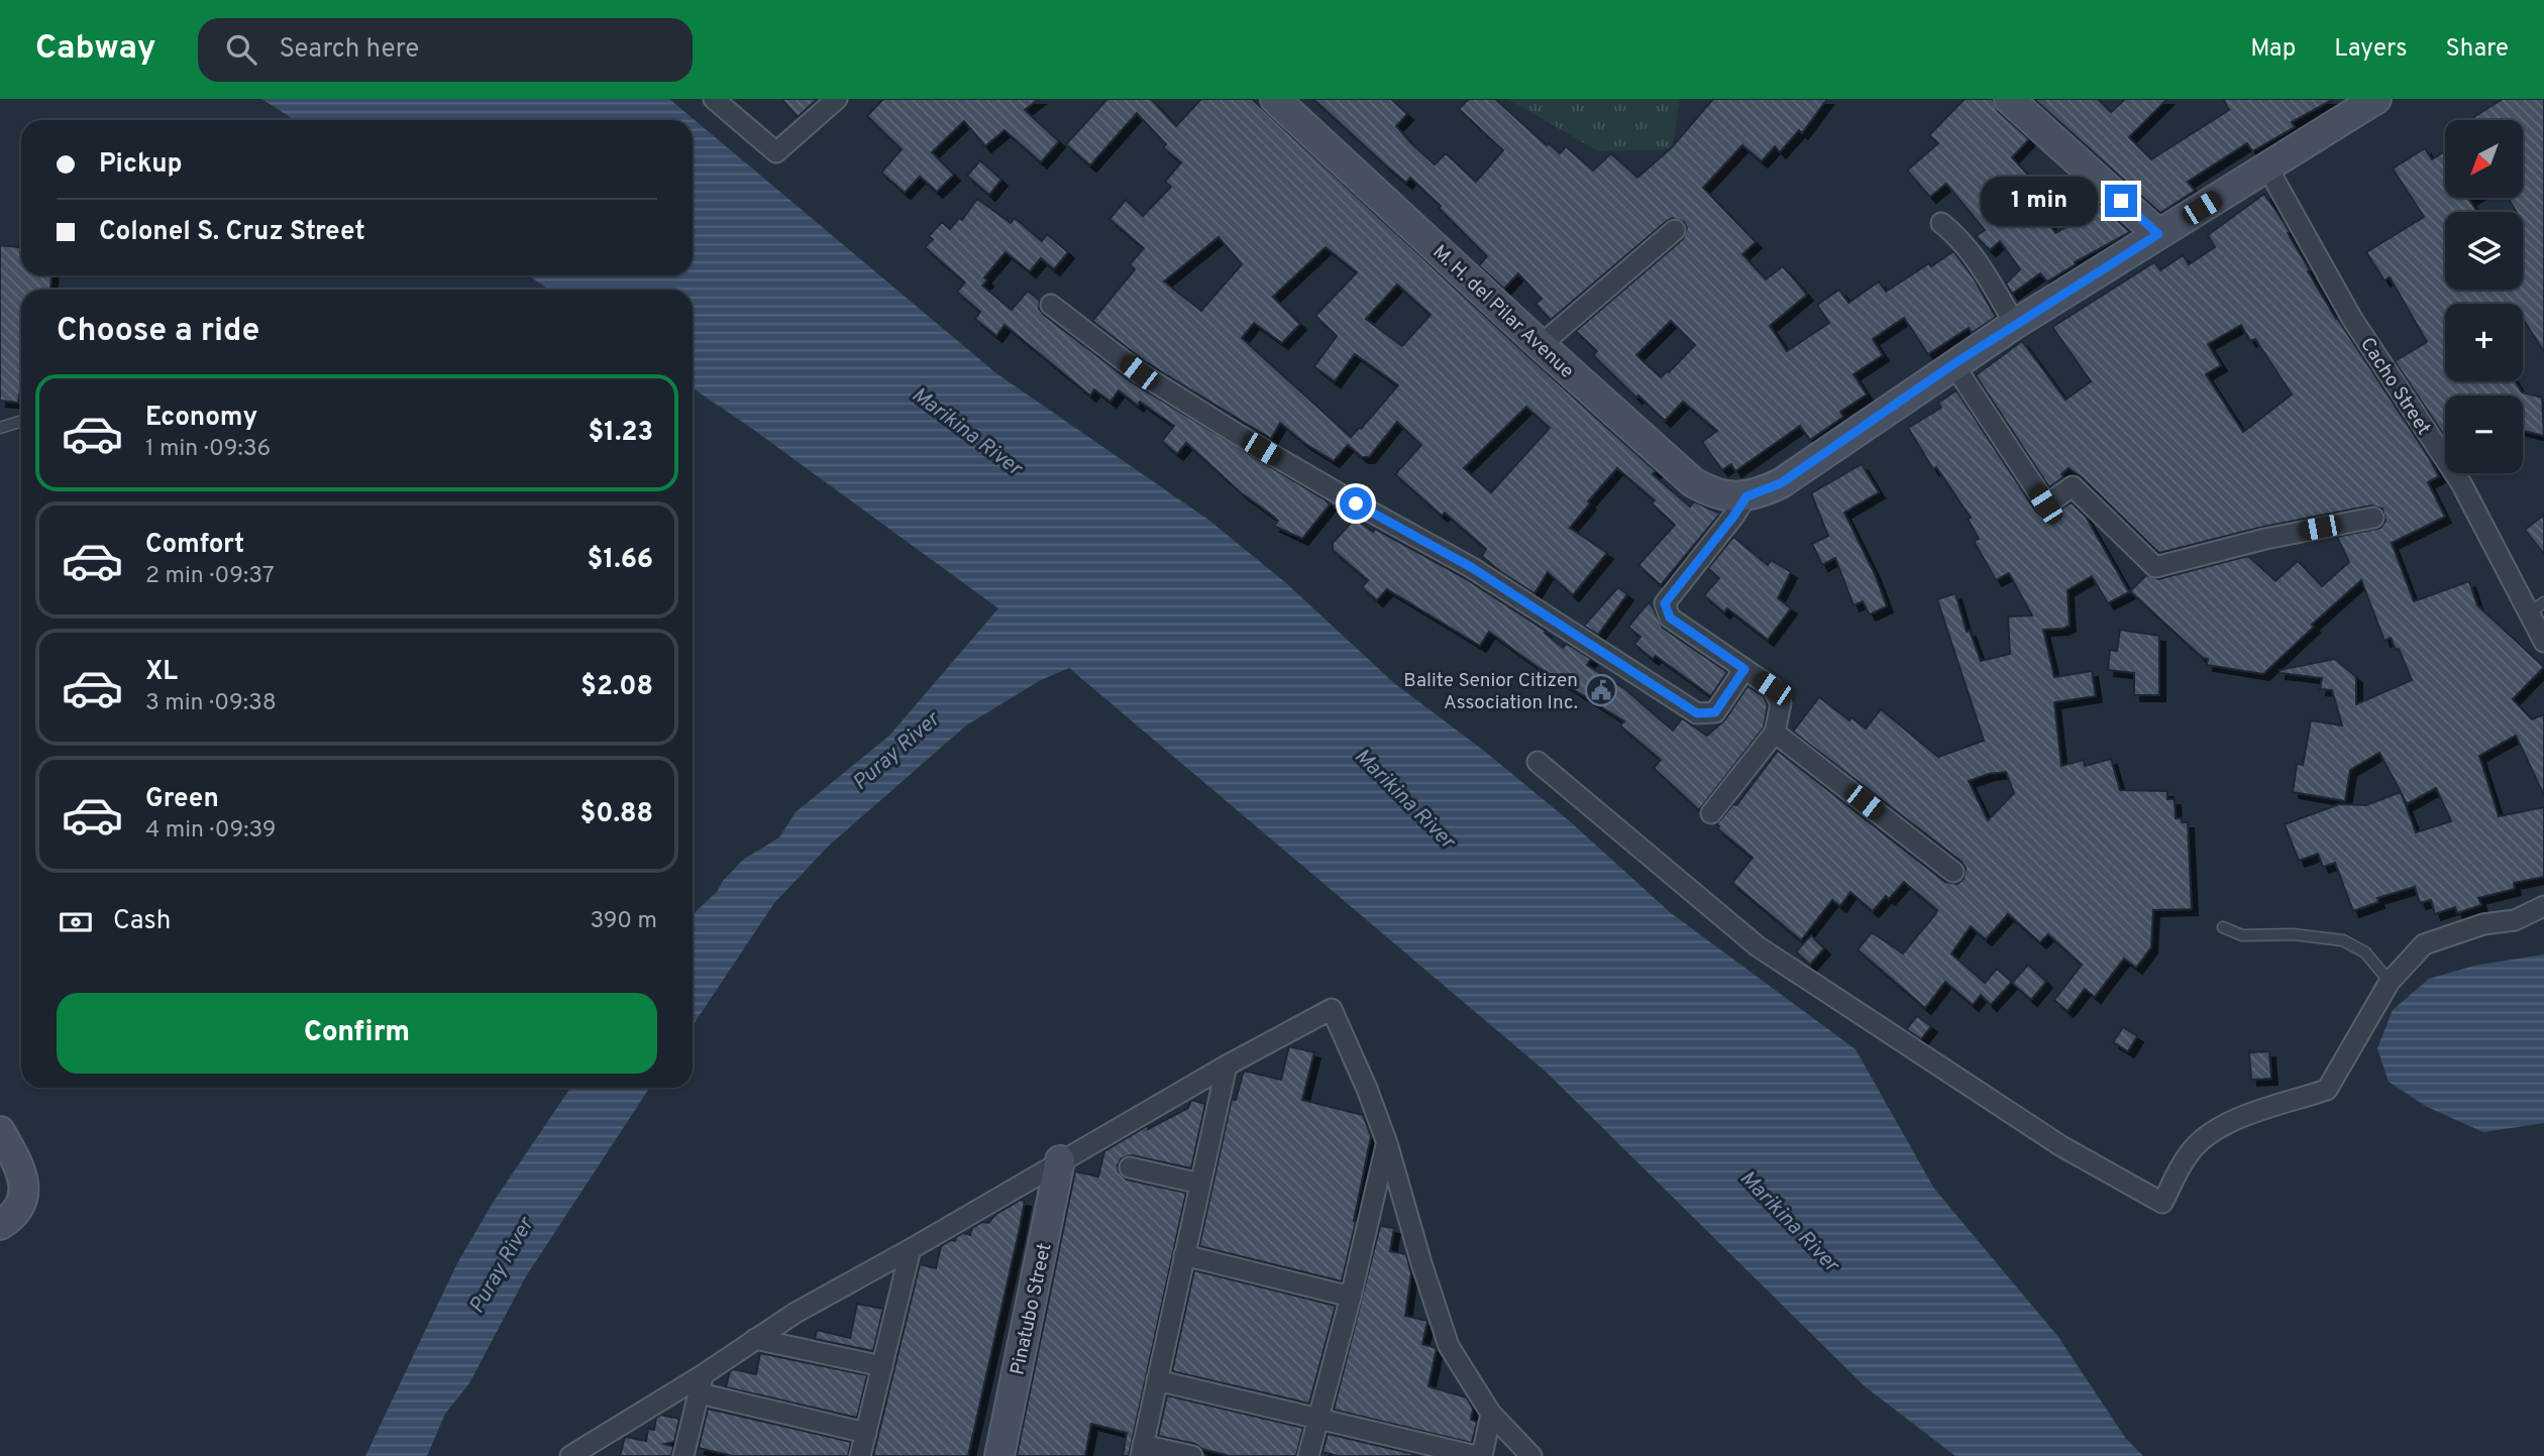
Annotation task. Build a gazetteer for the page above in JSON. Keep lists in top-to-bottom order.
{
  "streets": {
    "main road": ["M. H. del Pilar Avenue", "Pinatubo Street"],
    "street": ["Cacho Street"]
  },
  "water": ["Marikina River", "Puray River"],
  "places": {
    "public building": ["Balite Senior Citizen Association Inc."]
  },
  "north": "bottom left",
  "page": {
    "header": "Cabway",
    "search": "Search here",
    "nav": ["Map", "Layers", "Share"],
    "map_buttons": ["+", "−"],
    "banner": ["Pickup", "Colonel S. Cruz Street"],
    "bubble": "1 min",
    "heading": "Choose a ride",
    "list": [
      {
        "name": "Economy",
        "note": "1 min · 09:36",
        "value": "$1.23"
      },
      {
        "name": "Comfort",
        "note": "2 min · 09:37",
        "value": "$1.66"
      },
      {
        "name": "XL",
        "note": "3 min · 09:38",
        "value": "$2.08"
      },
      {
        "name": "Green",
        "note": "4 min · 09:39",
        "value": "$0.88"
      }
    ],
    "pay": ["Cash", "390 m"],
    "buttons": "Confirm"
  }
}
